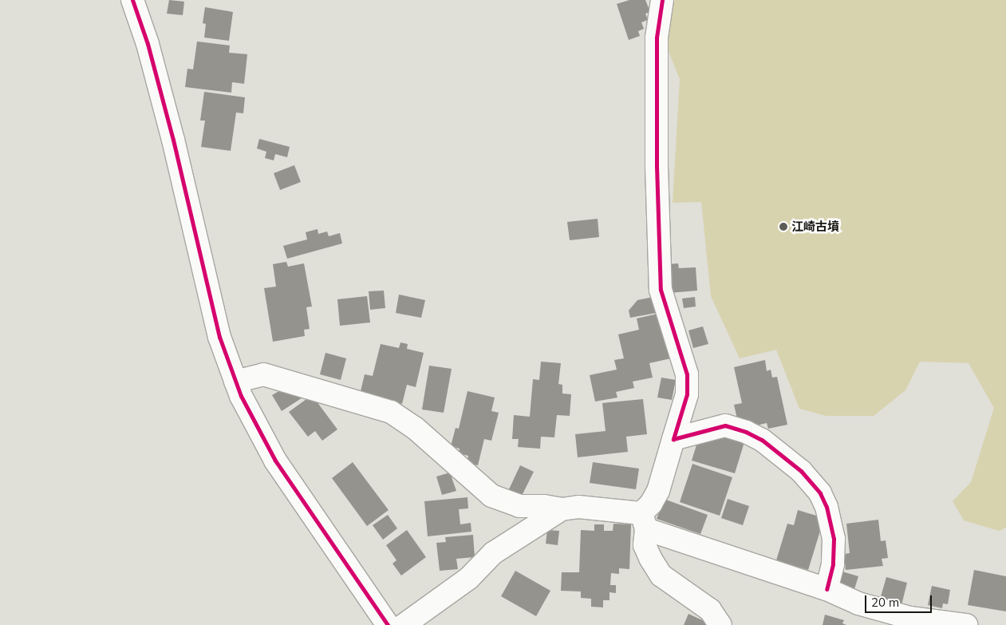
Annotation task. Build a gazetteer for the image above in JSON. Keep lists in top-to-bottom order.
{
  "places": ["江崎古墳"],
  "scale_bar": "20 m"
}
